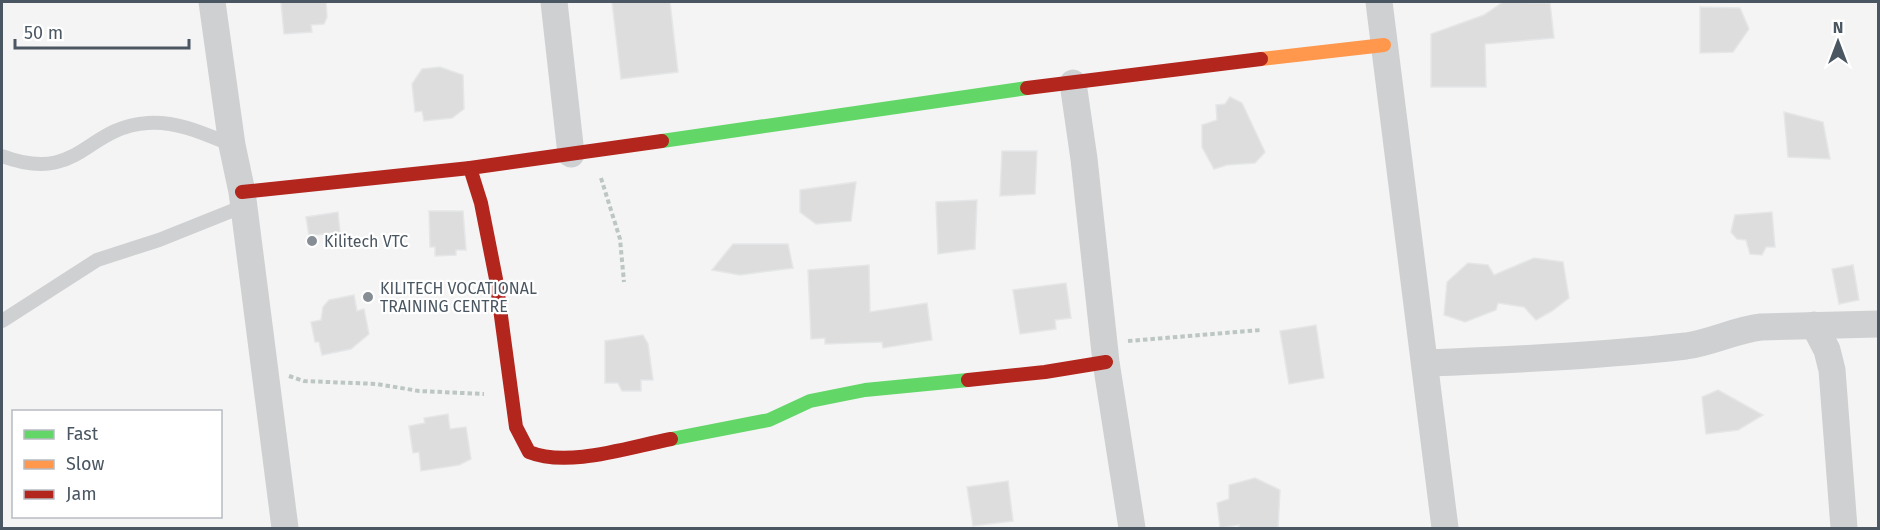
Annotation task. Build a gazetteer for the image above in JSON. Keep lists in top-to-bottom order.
{
  "places": ["Kilitech VTC", "KILITECH VOCATIONAL TRAINING CENTRE"],
  "legend": ["Fast", "Slow", "Jam"],
  "scale_bar": "50 m",
  "north": "top"
}
